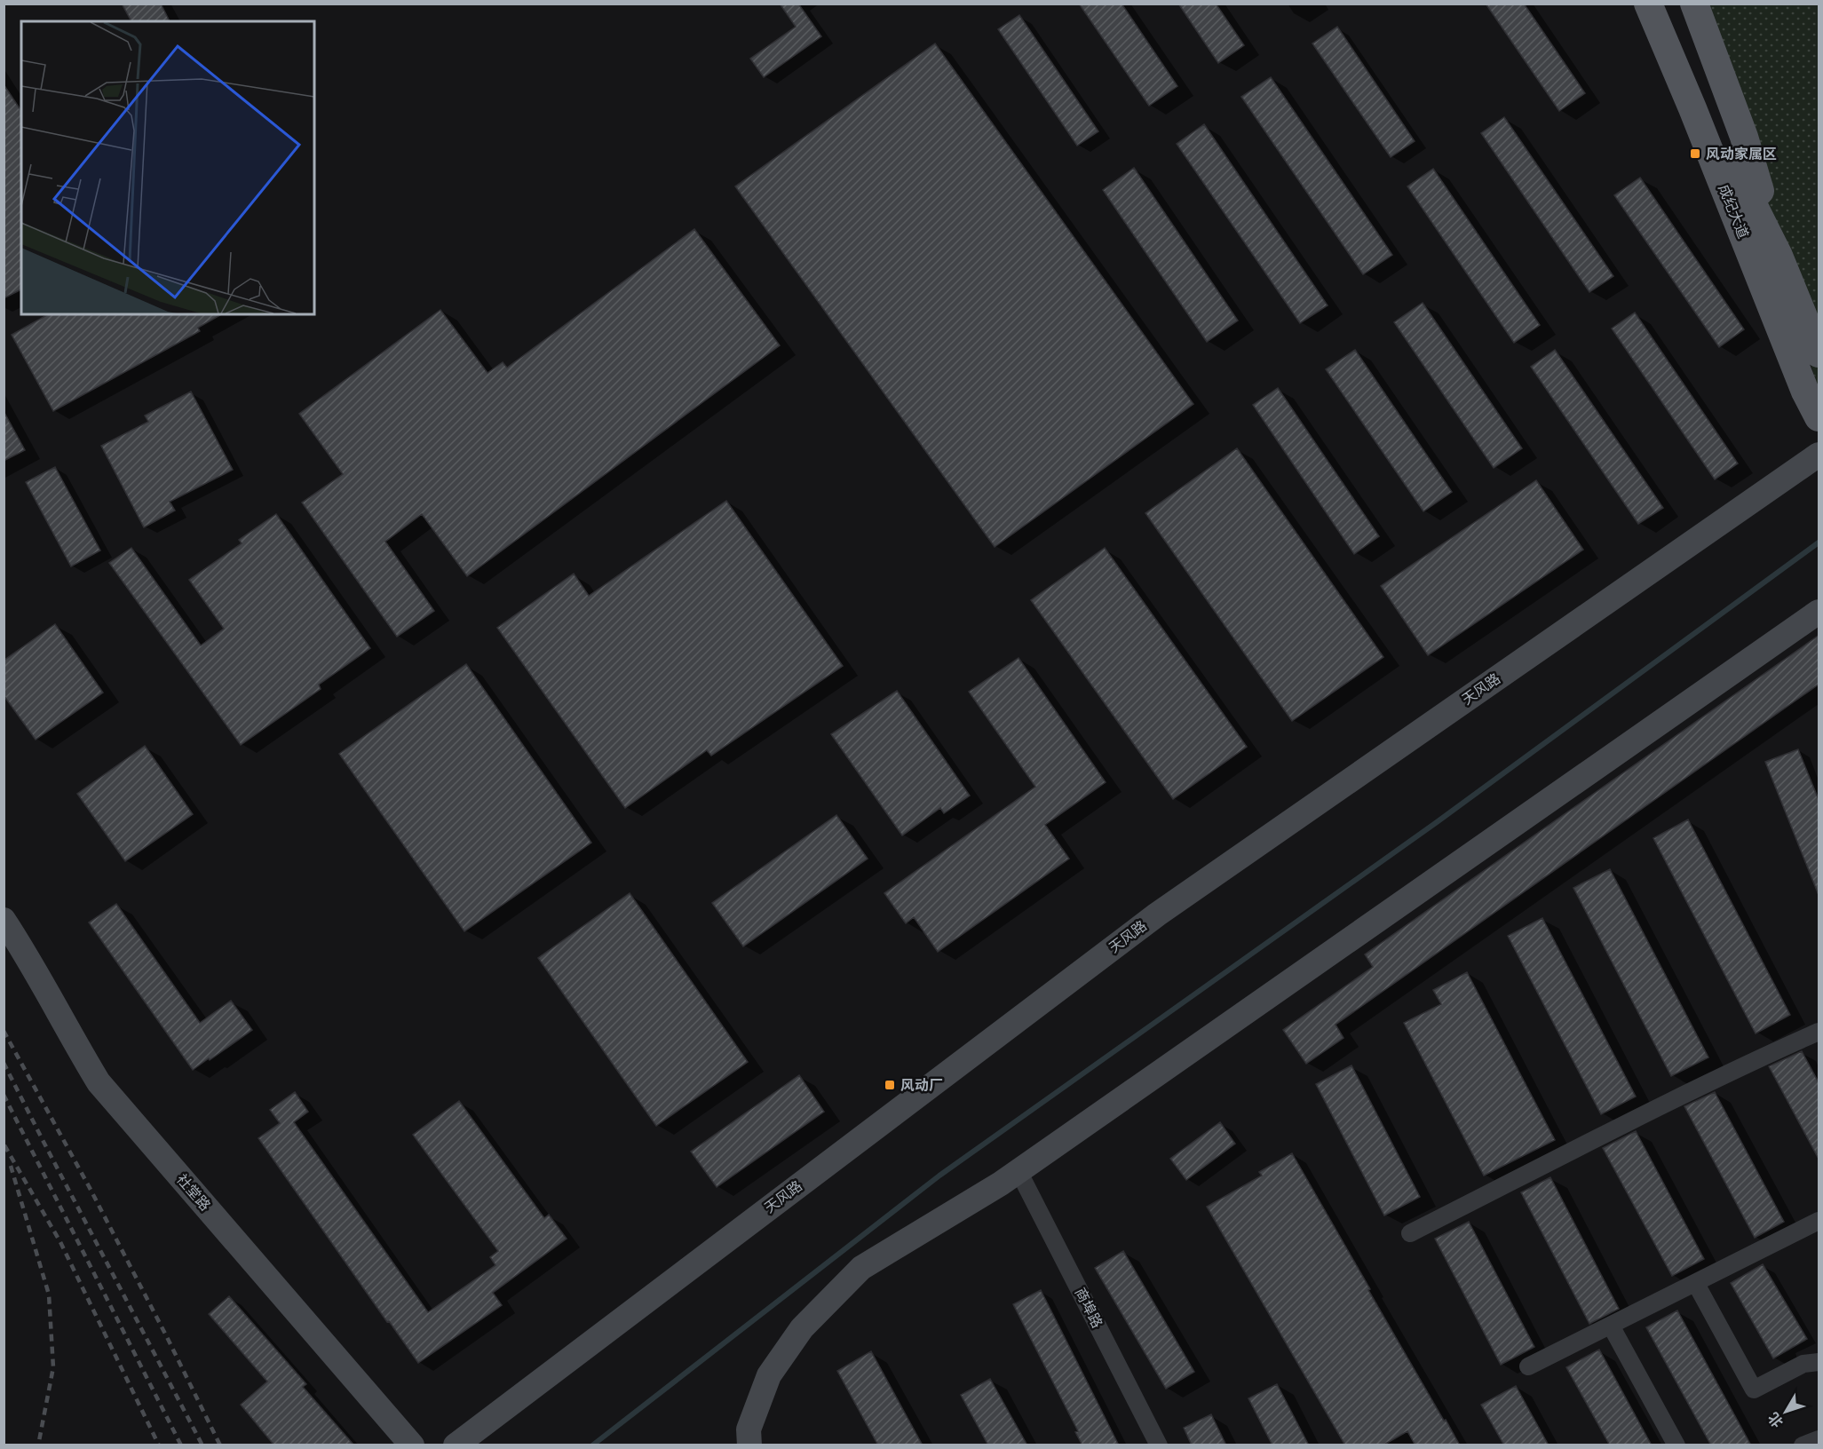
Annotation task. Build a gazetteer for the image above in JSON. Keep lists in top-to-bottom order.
{
  "streets": {
    "main road": ["成纪大道", "天风路", "社堂路"],
    "street": ["商埠路"]
  },
  "places": {
    "transit": ["风动家属区", "风动厂"]
  },
  "north": "bottom left"
}
